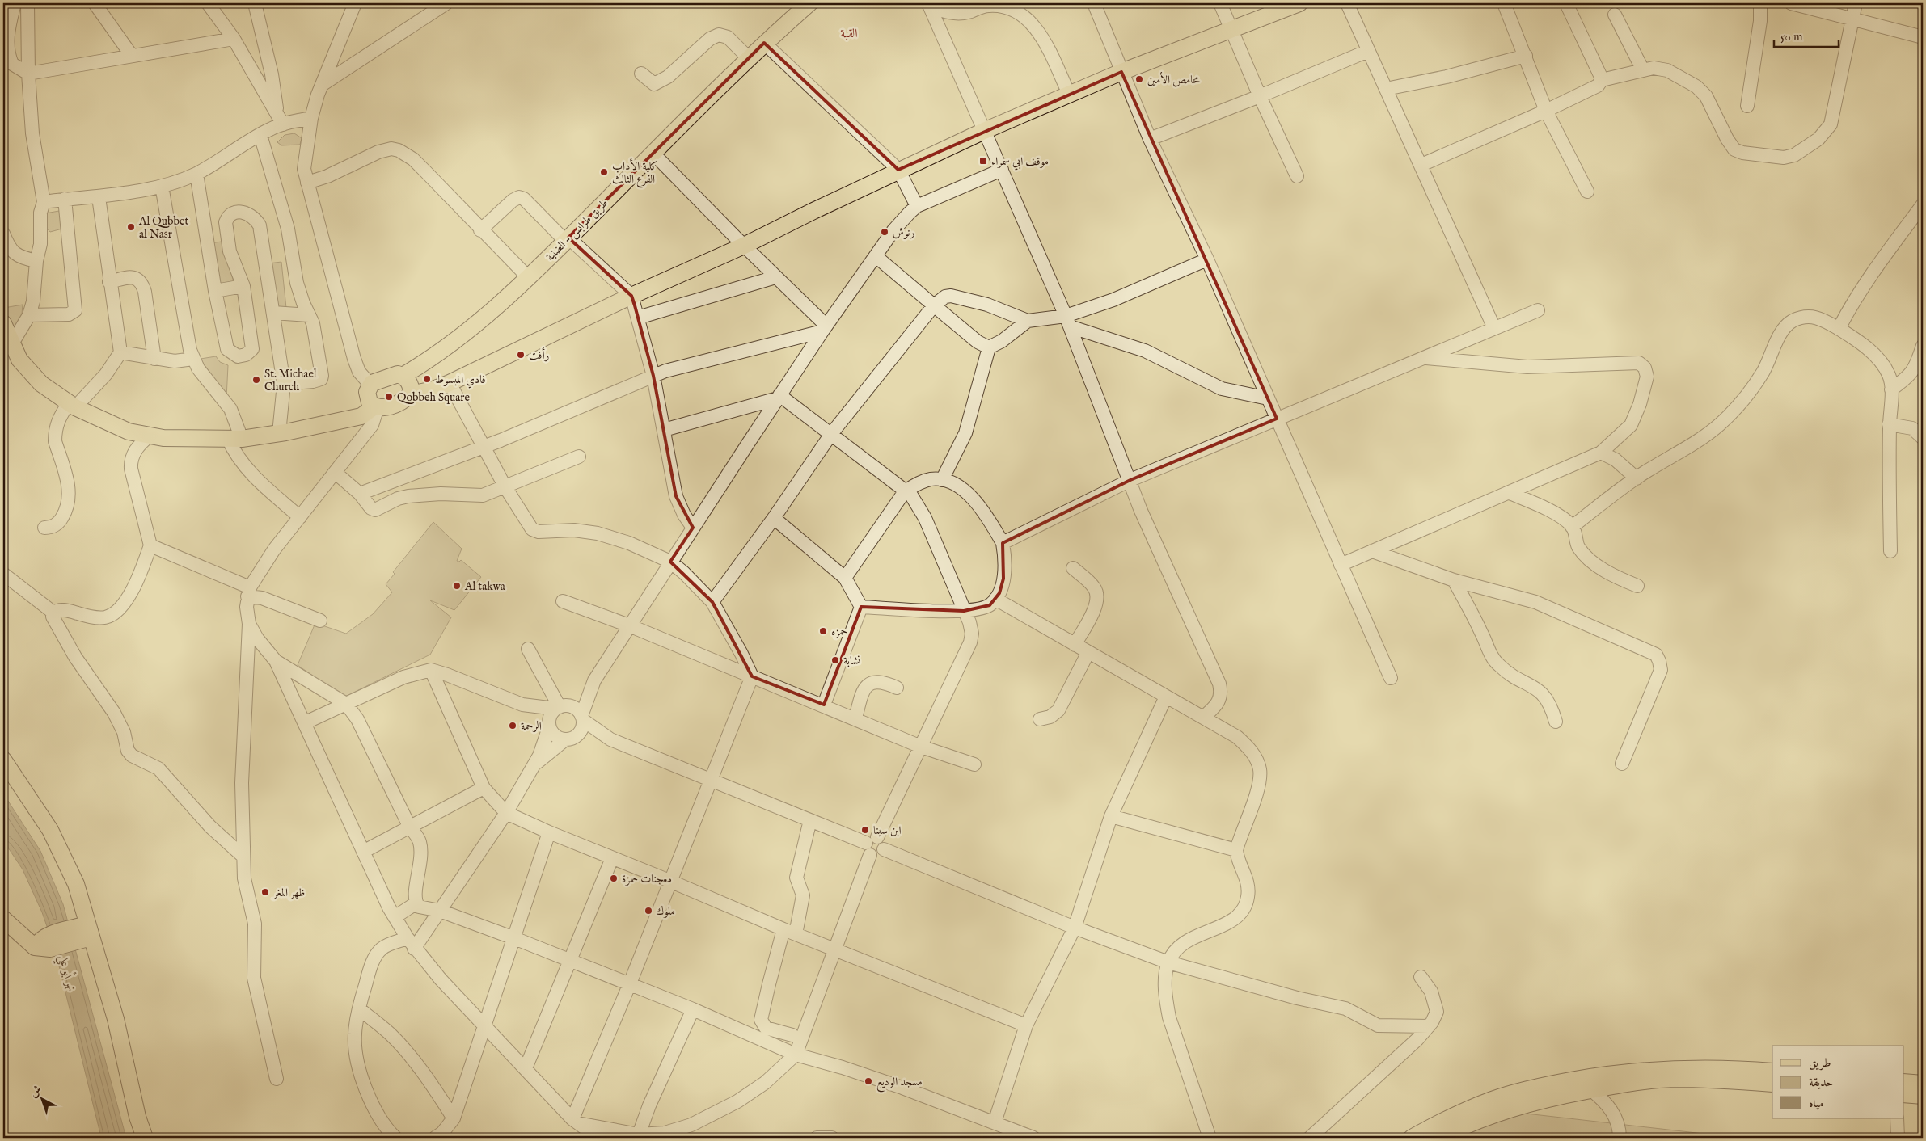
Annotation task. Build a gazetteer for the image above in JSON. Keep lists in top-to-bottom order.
{
  "streets": {
    "main road": ["طريق طرابس - الضنية"]
  },
  "districts": ["القبة"],
  "water": ["نهر أبو علي"],
  "places": {
    "other": [
      "محامص الأمين",
      "كلية الأداب الفرع الثالث",
      "Al Qubbet al Nasr",
      "رنوش",
      "رأفت",
      "فادي المبسوط",
      "St. Michael Church",
      "Qobbeh Square",
      "Al takwa",
      "حمزه",
      "نشابة",
      "الرحمة",
      "ابن سينا",
      "معجنات حمزة",
      "ظهر المغر",
      "ملوك",
      "مسجد الوديع"
    ],
    "transit": ["موقف ابي سمراء"]
  },
  "legend": ["طريق", "حديقة", "مياه"],
  "scale_bar": "50 m",
  "north": "top left"
}
